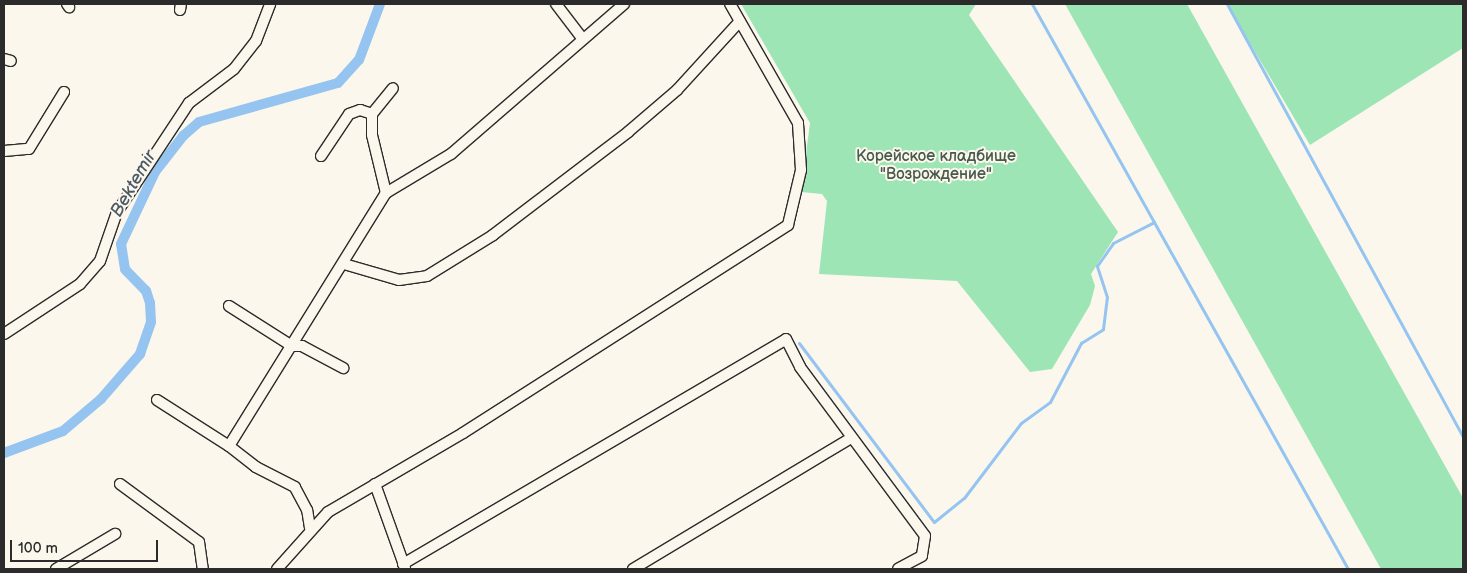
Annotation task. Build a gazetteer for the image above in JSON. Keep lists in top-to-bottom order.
{
  "water": ["Bektemir"],
  "parks": ["Корейское кладбище \"Возрождение\""],
  "scale_bar": "100 m"
}
